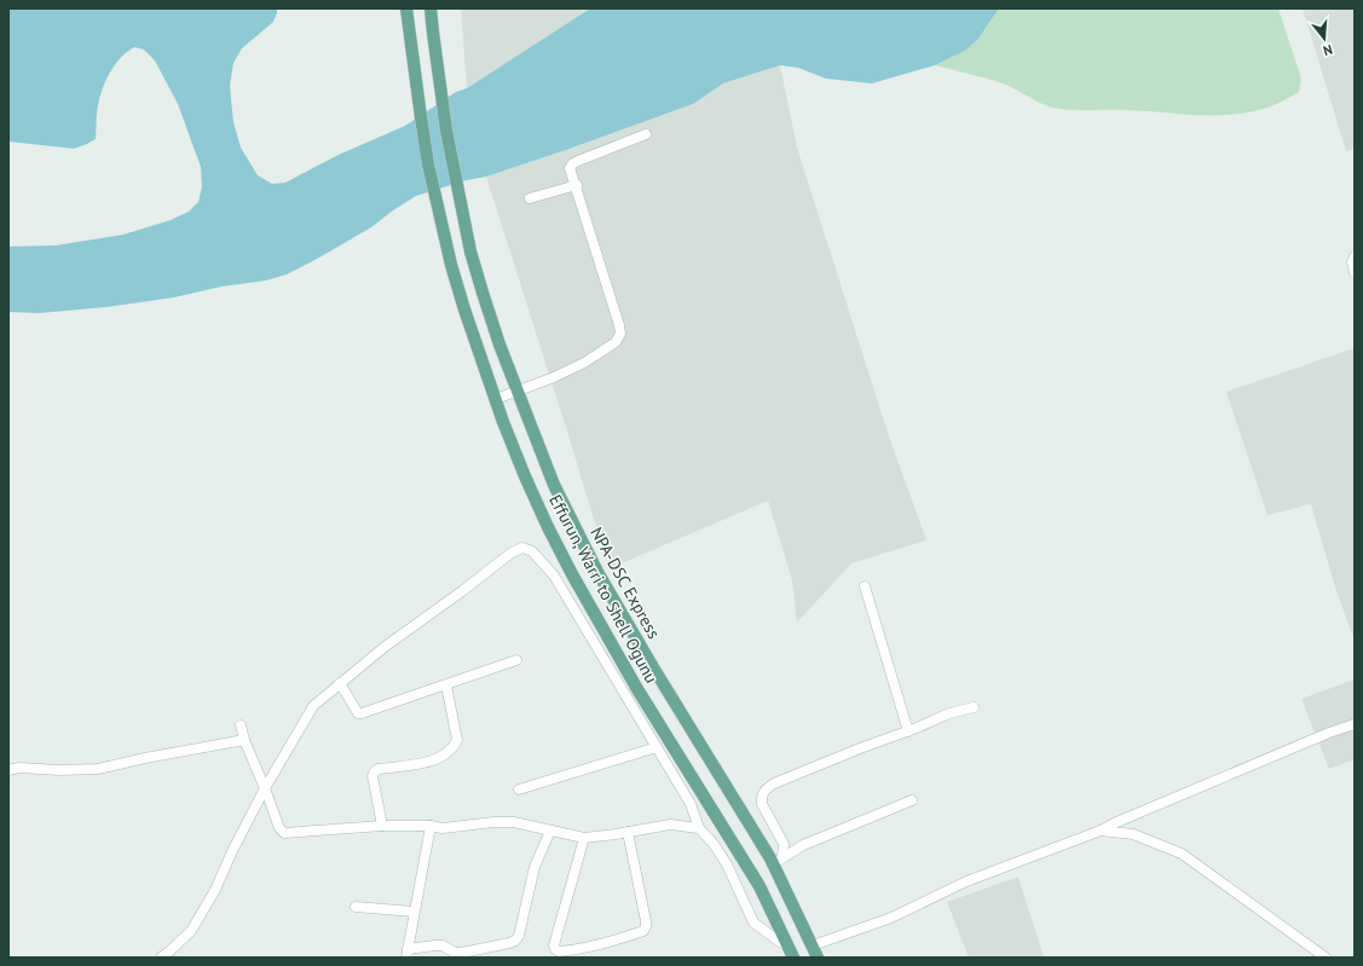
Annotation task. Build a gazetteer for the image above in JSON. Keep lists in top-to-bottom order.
{
  "streets": {
    "main road": ["NPA-DSC Express", "Effurun, Warri to Shell Ogunu"]
  },
  "north": "bottom"
}
